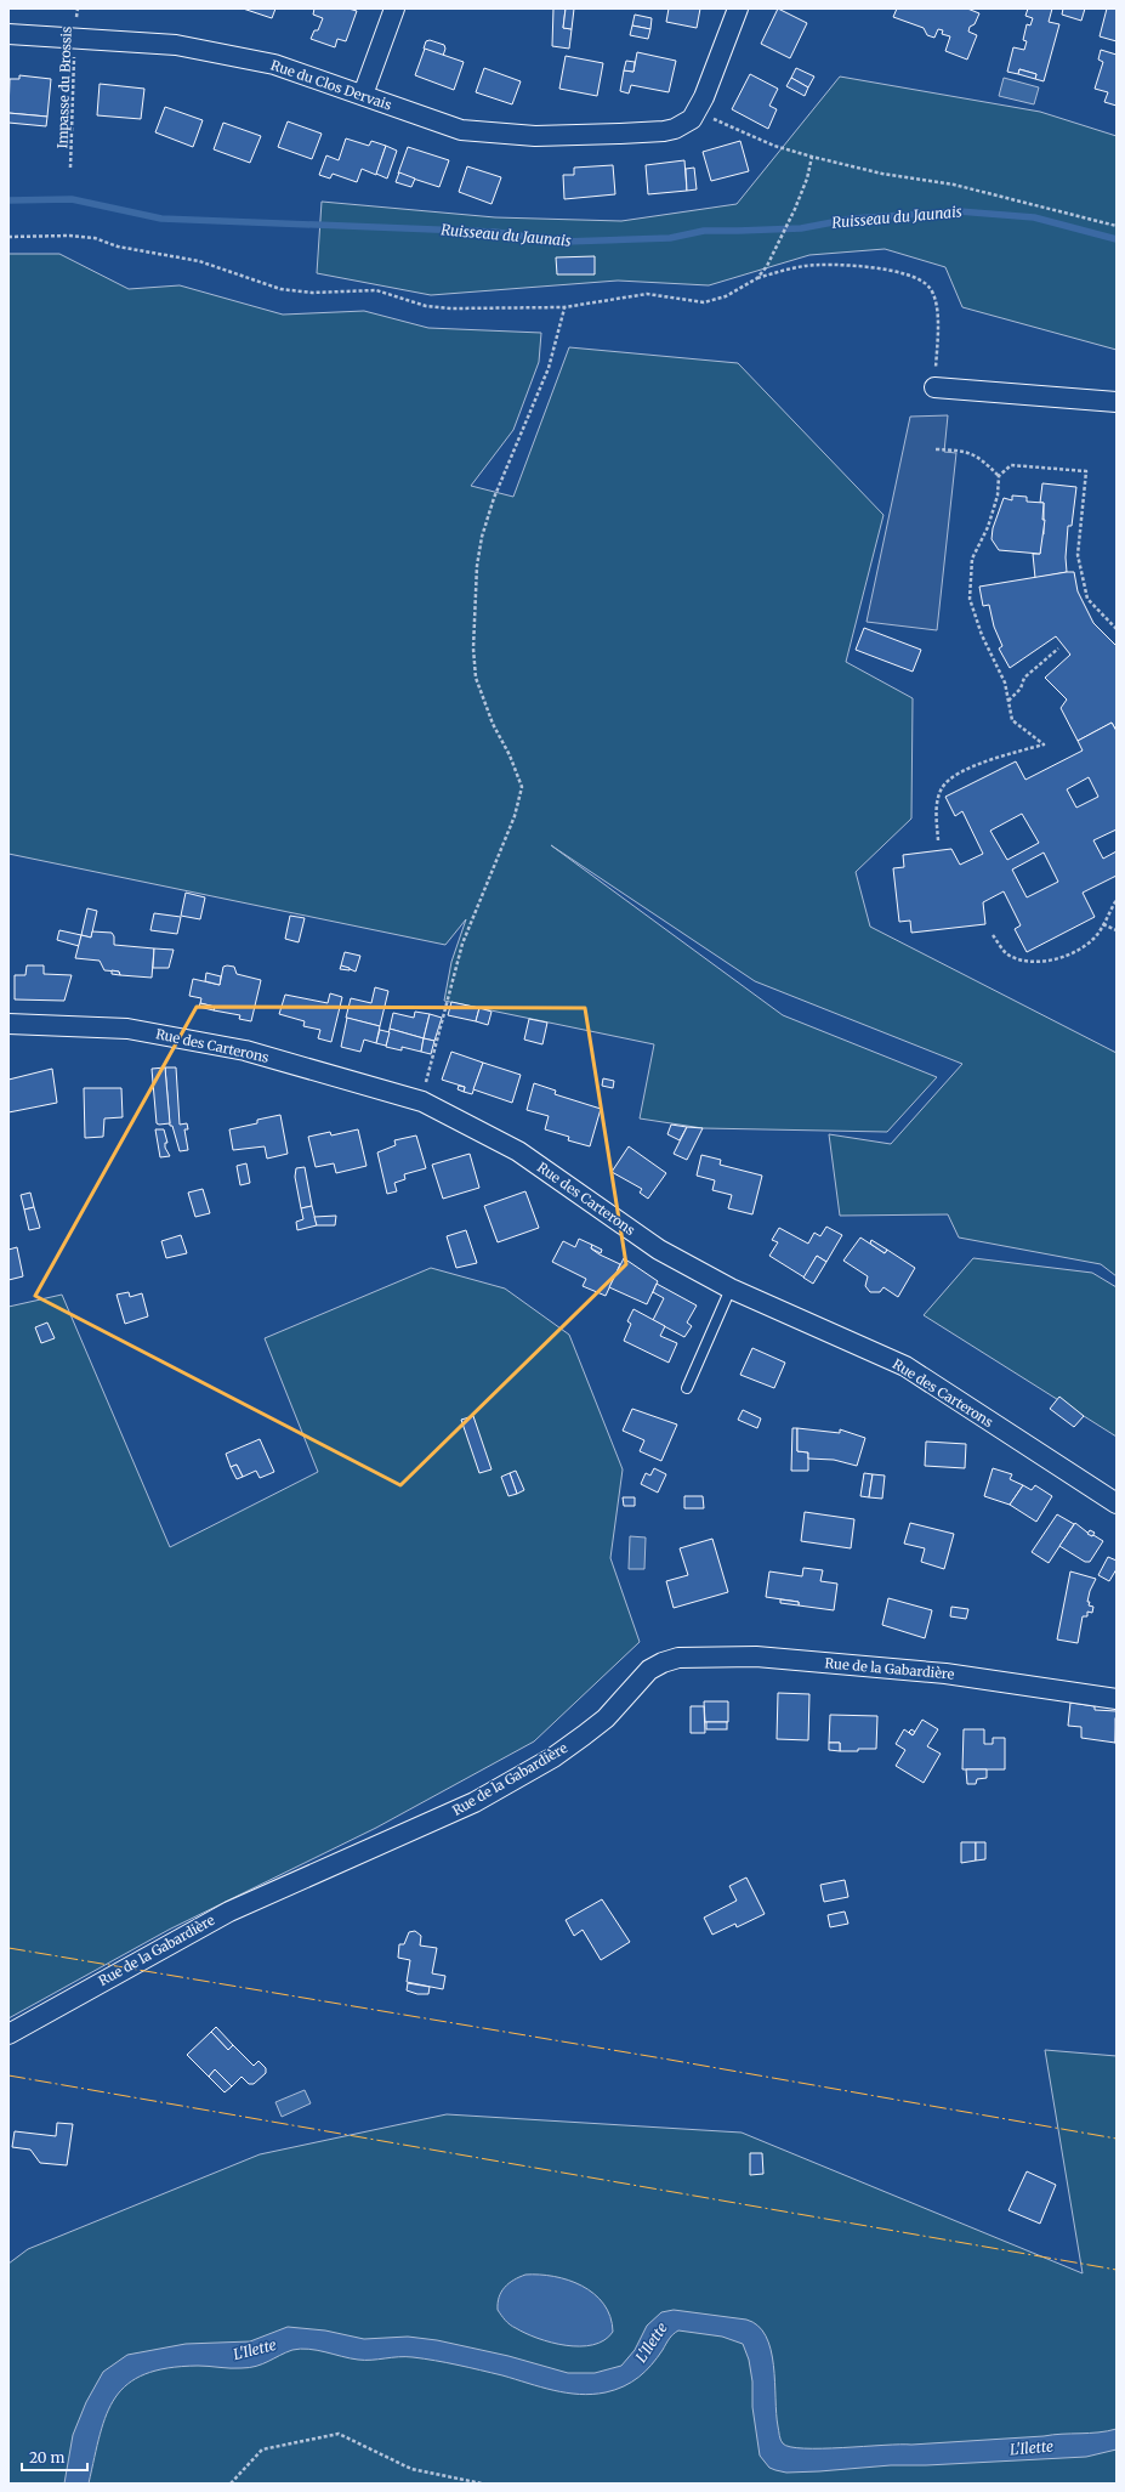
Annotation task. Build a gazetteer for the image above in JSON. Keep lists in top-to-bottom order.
{
  "streets": {
    "street": ["Rue du Clos Dervais", "Rue des Carterons", "Rue de la Gabardière"],
    "path": ["Impasse du Brossis"]
  },
  "crossings": [
    ["Rue du Clos Dervais", "Impasse du Brossis"]
  ],
  "water": ["Ruisseau du Jaunais", "L'Ilette"],
  "scale_bar": "20 m"
}
